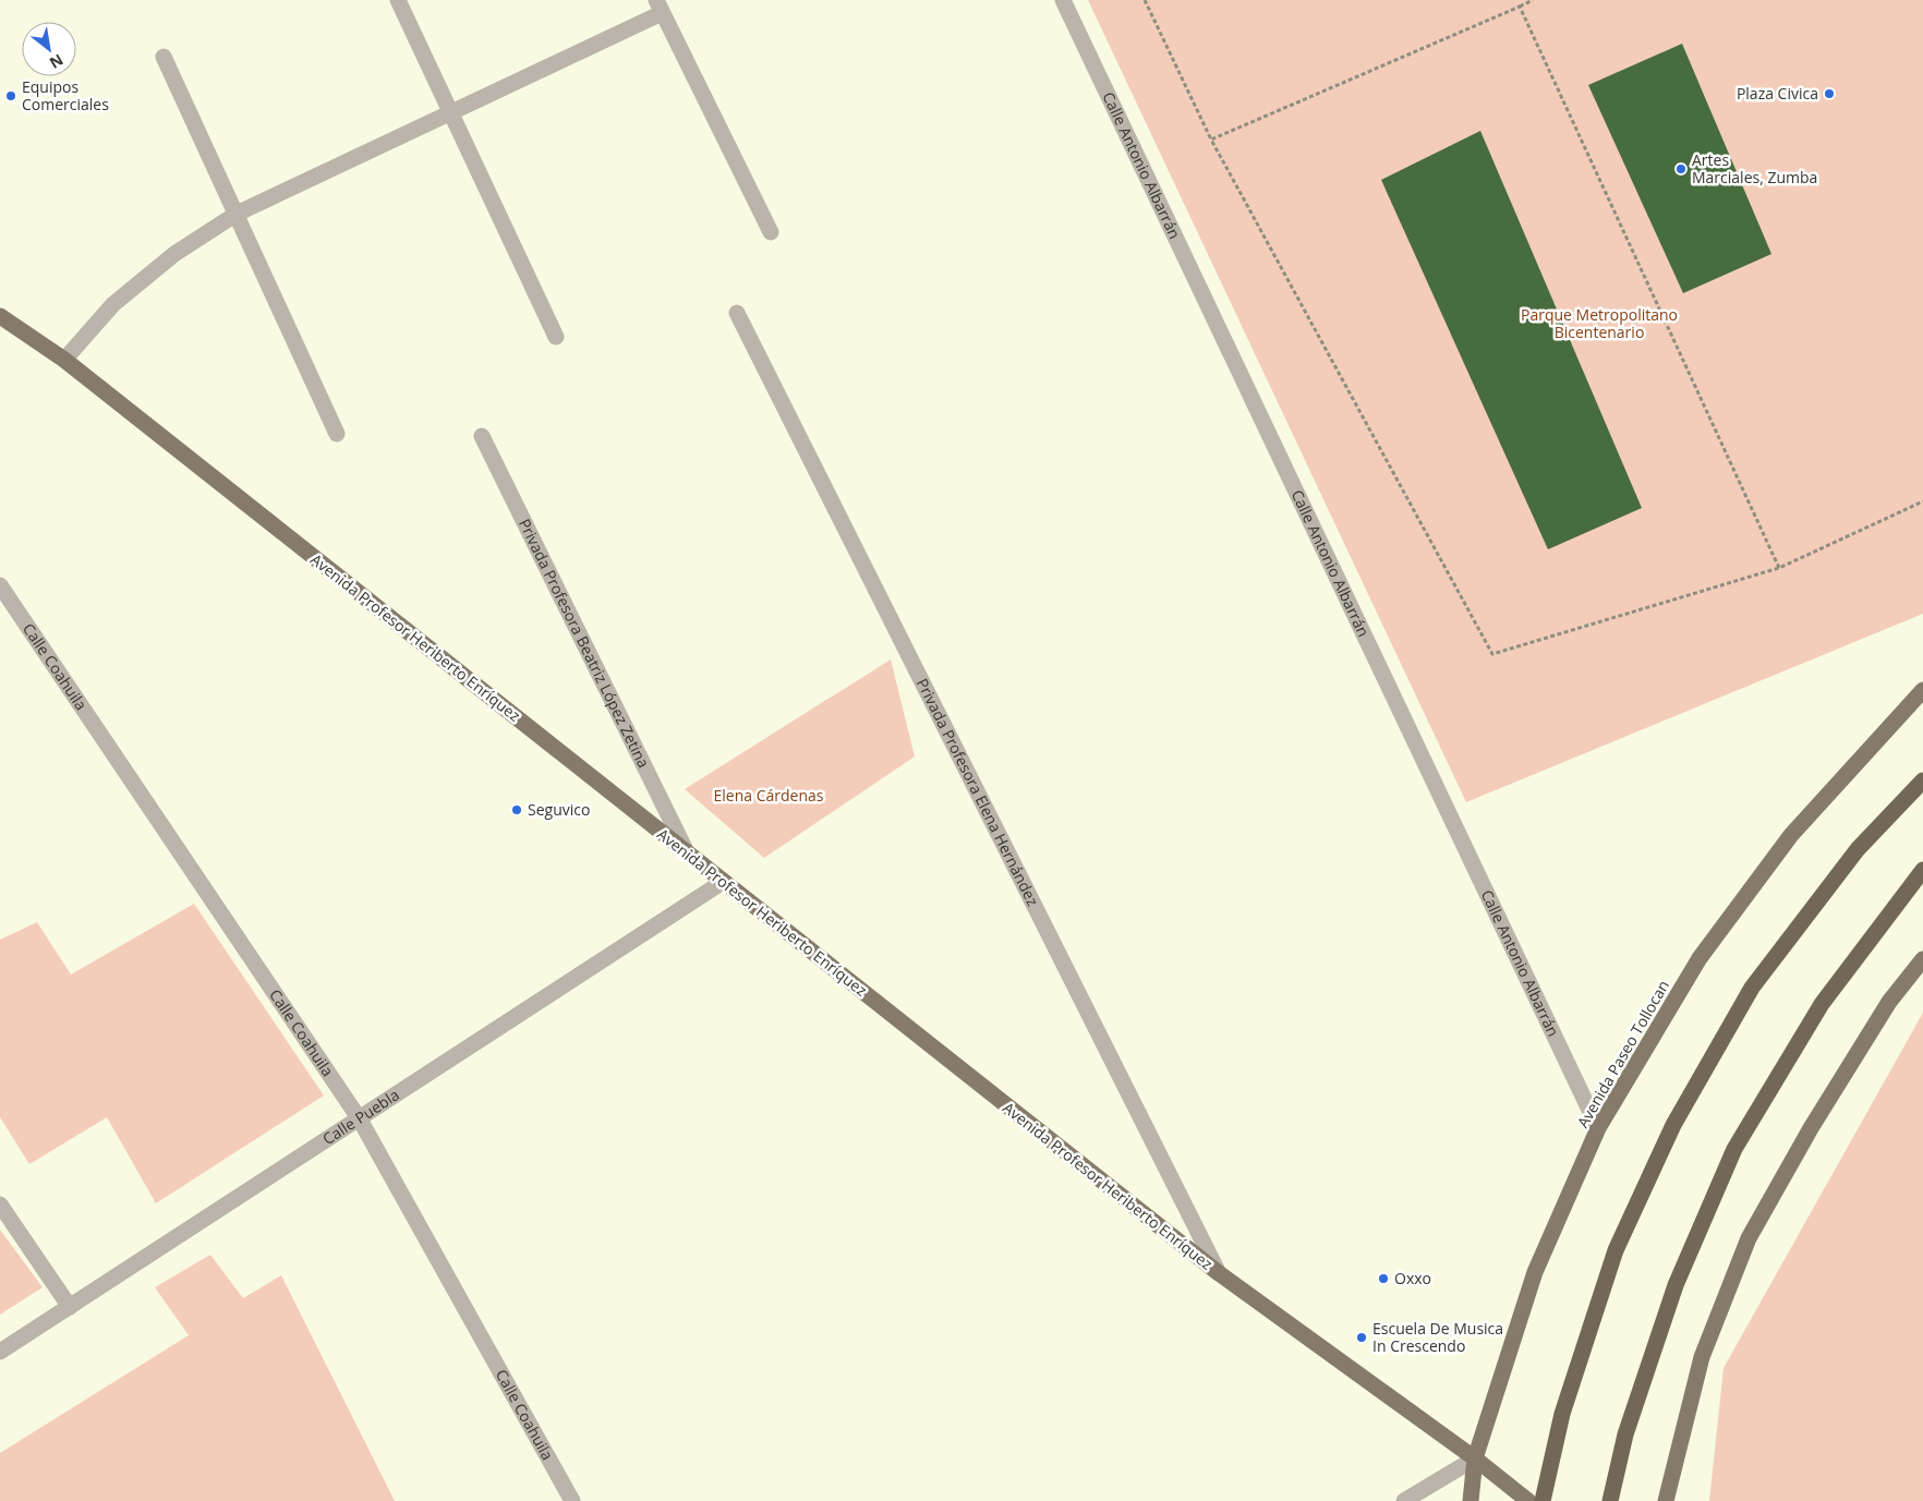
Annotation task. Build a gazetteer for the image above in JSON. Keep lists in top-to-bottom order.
{
  "streets": {
    "main road": ["Avenida Profesor Heriberto Enríquez", "Avenida Paseo Tollocan"],
    "street": [
      "Calle Antonio Albarrán",
      "Privada Profesora Beatriz López Zetina",
      "Calle Coahuila",
      "Privada Profesora Elena Hernández",
      "Calle Puebla"
    ]
  },
  "crossings": [
    ["Calle Antonio Albarrán", "Avenida Paseo Tollocan"],
    ["Avenida Profesor Heriberto Enríquez", "Privada Profesora Beatriz López Zetina"],
    ["Avenida Profesor Heriberto Enríquez", "Privada Profesora Elena Hernández"],
    ["Avenida Profesor Heriberto Enríquez", "Avenida Paseo Tollocan"],
    ["Avenida Profesor Heriberto Enríquez", "Calle Puebla"],
    ["Calle Coahuila", "Calle Puebla"]
  ],
  "parks": ["Parque Metropolitano Bicentenario", "Elena Cárdenas"],
  "places": [
    "Plaza Civica",
    "Equipos Comerciales",
    "Artes Marciales, Zumba",
    "Seguvico",
    "Oxxo",
    "Escuela De Musica In Crescendo"
  ],
  "north": "bottom right"
}
